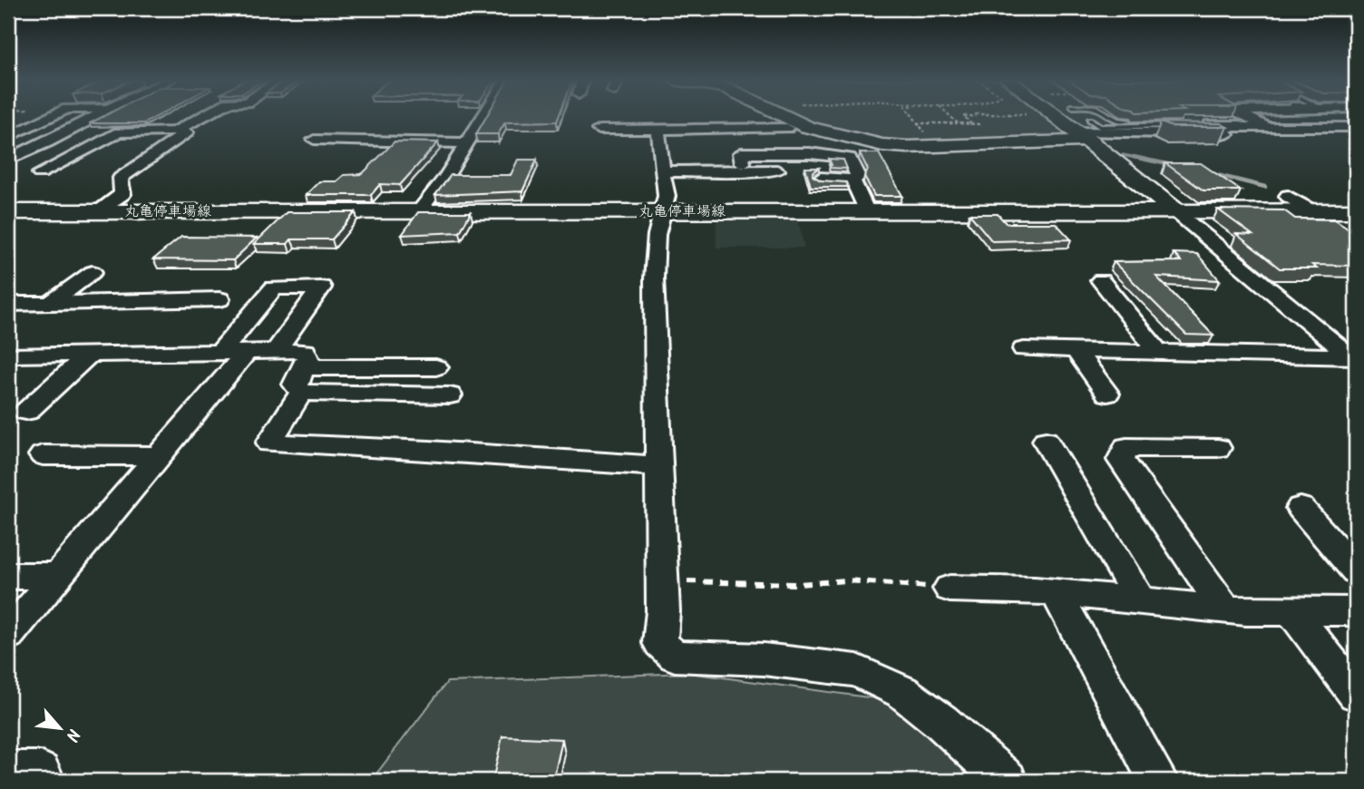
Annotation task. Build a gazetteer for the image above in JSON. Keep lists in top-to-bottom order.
{
  "streets": {
    "main road": ["丸亀停車場線"]
  },
  "north": "bottom right"
}
